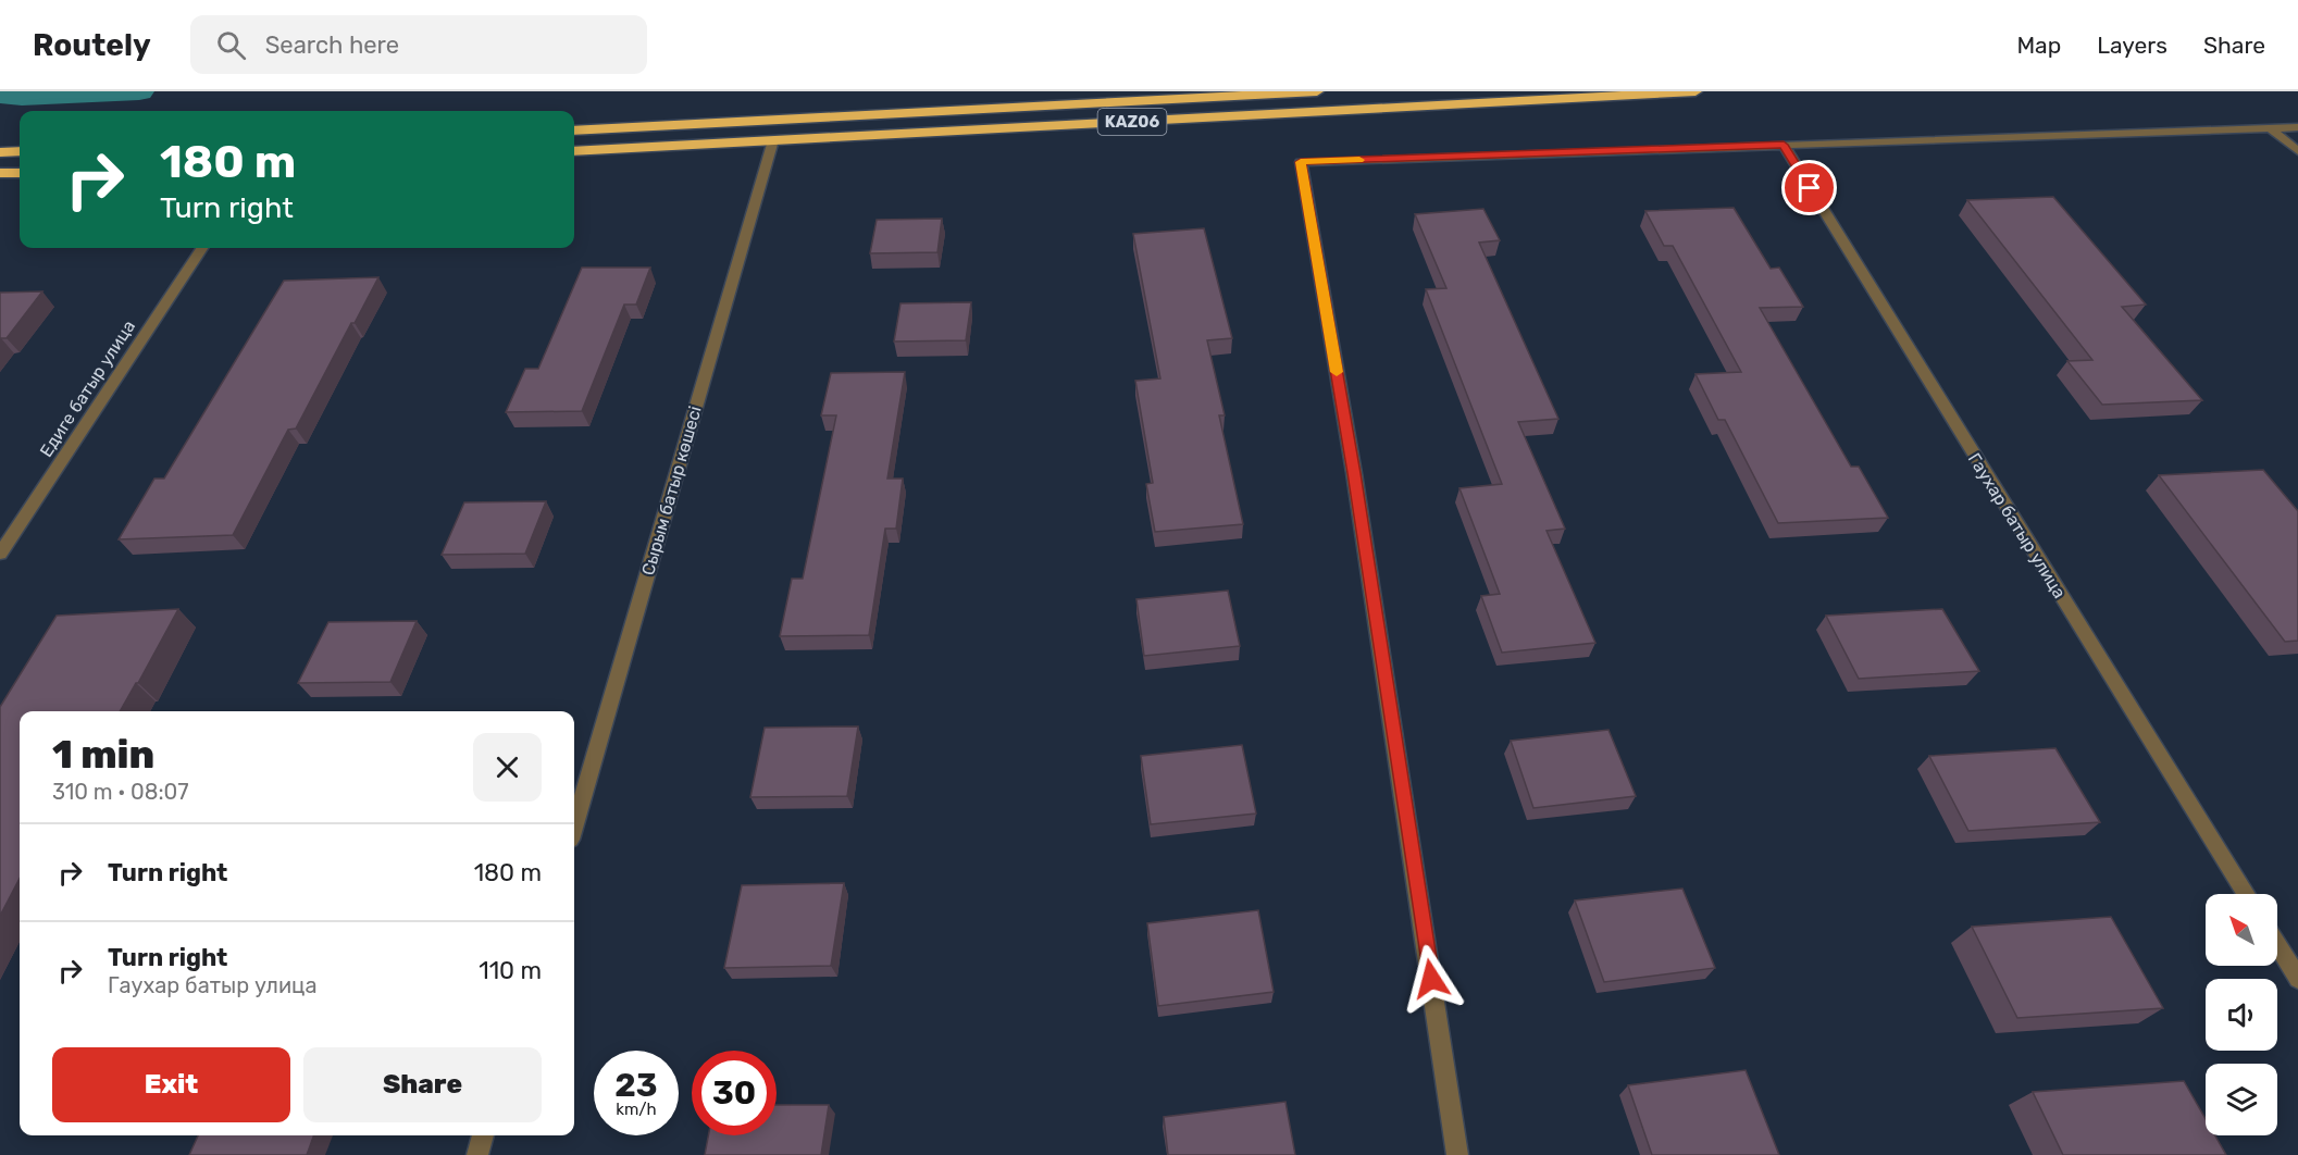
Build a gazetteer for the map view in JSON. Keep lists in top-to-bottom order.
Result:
{
  "streets": {
    "highway": ["KАZ06"],
    "street": ["Едиге батыр улица", "Сырым батыр көшесі", "Гаухар батыр улица"]
  },
  "crossings": [
    ["KАZ06", "Сырым батыр көшесі"]
  ],
  "north": "top left",
  "page": {
    "header": "Routely",
    "search": "Search here",
    "nav": ["Map", "Layers", "Share"],
    "turn": ["180 m", "Turn right"],
    "heading": ["1 min", "310 m · 08:07"],
    "list": [
      {
        "name": "Turn right",
        "value": "180 m"
      },
      {
        "name": "Turn right",
        "note": "Гаухар батыр улица",
        "value": "110 m"
      }
    ],
    "buttons": ["Exit", "Share"],
    "speed": "23 km/h",
    "limit": "30"
  }
}
